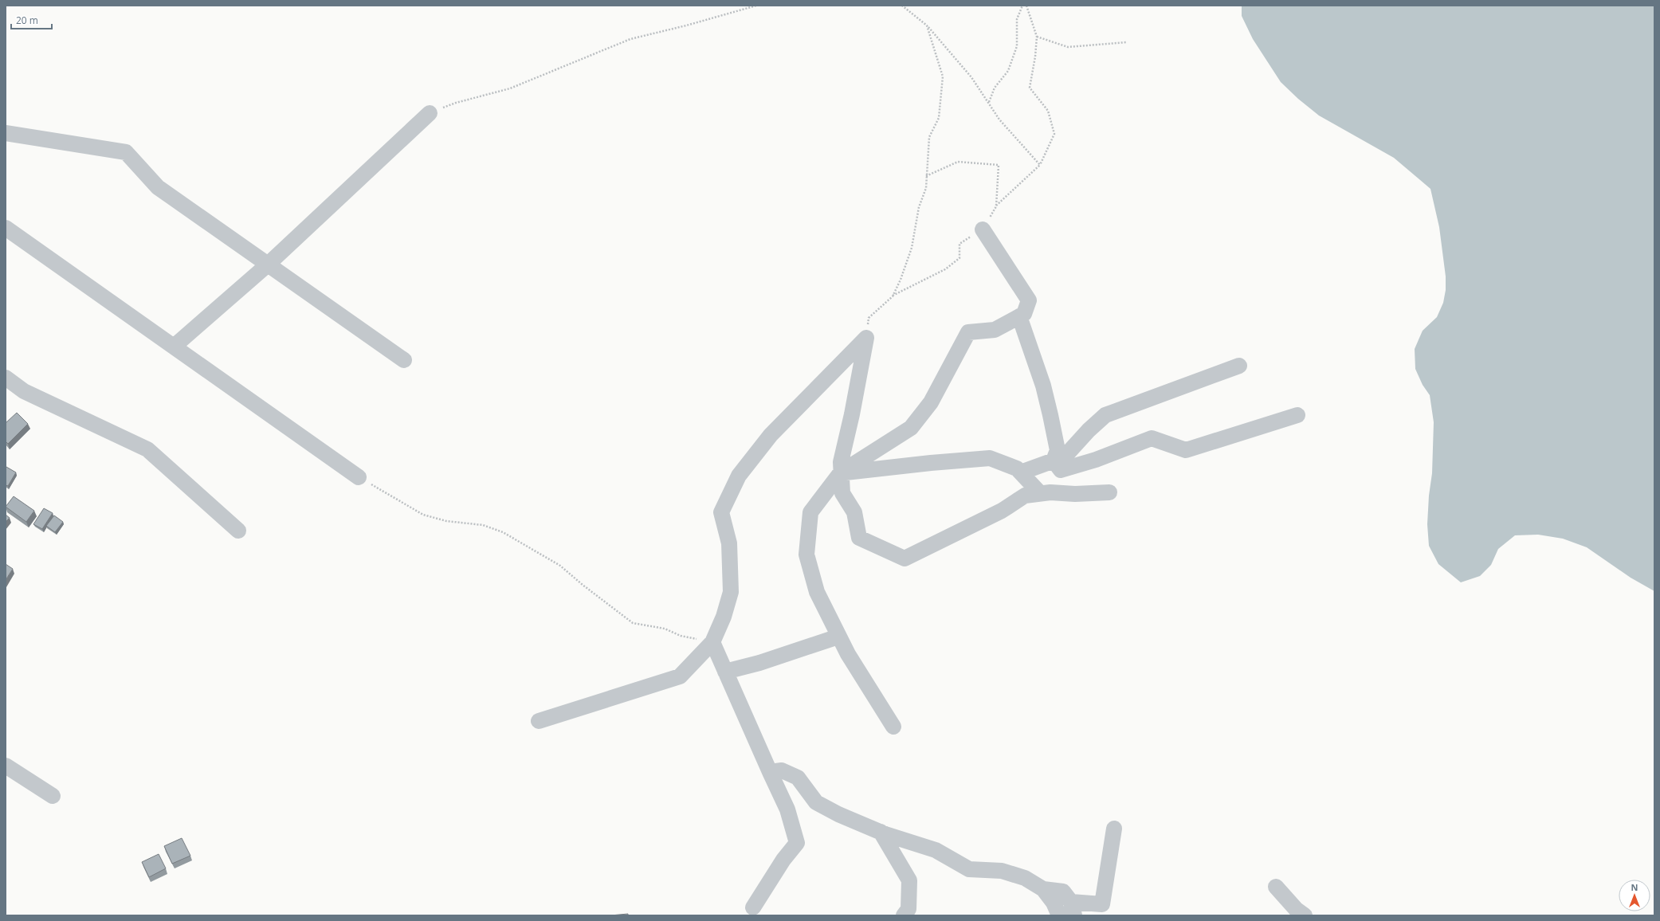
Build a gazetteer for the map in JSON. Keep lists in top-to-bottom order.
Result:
{
  "scale_bar": "20 m",
  "north": "top"
}
